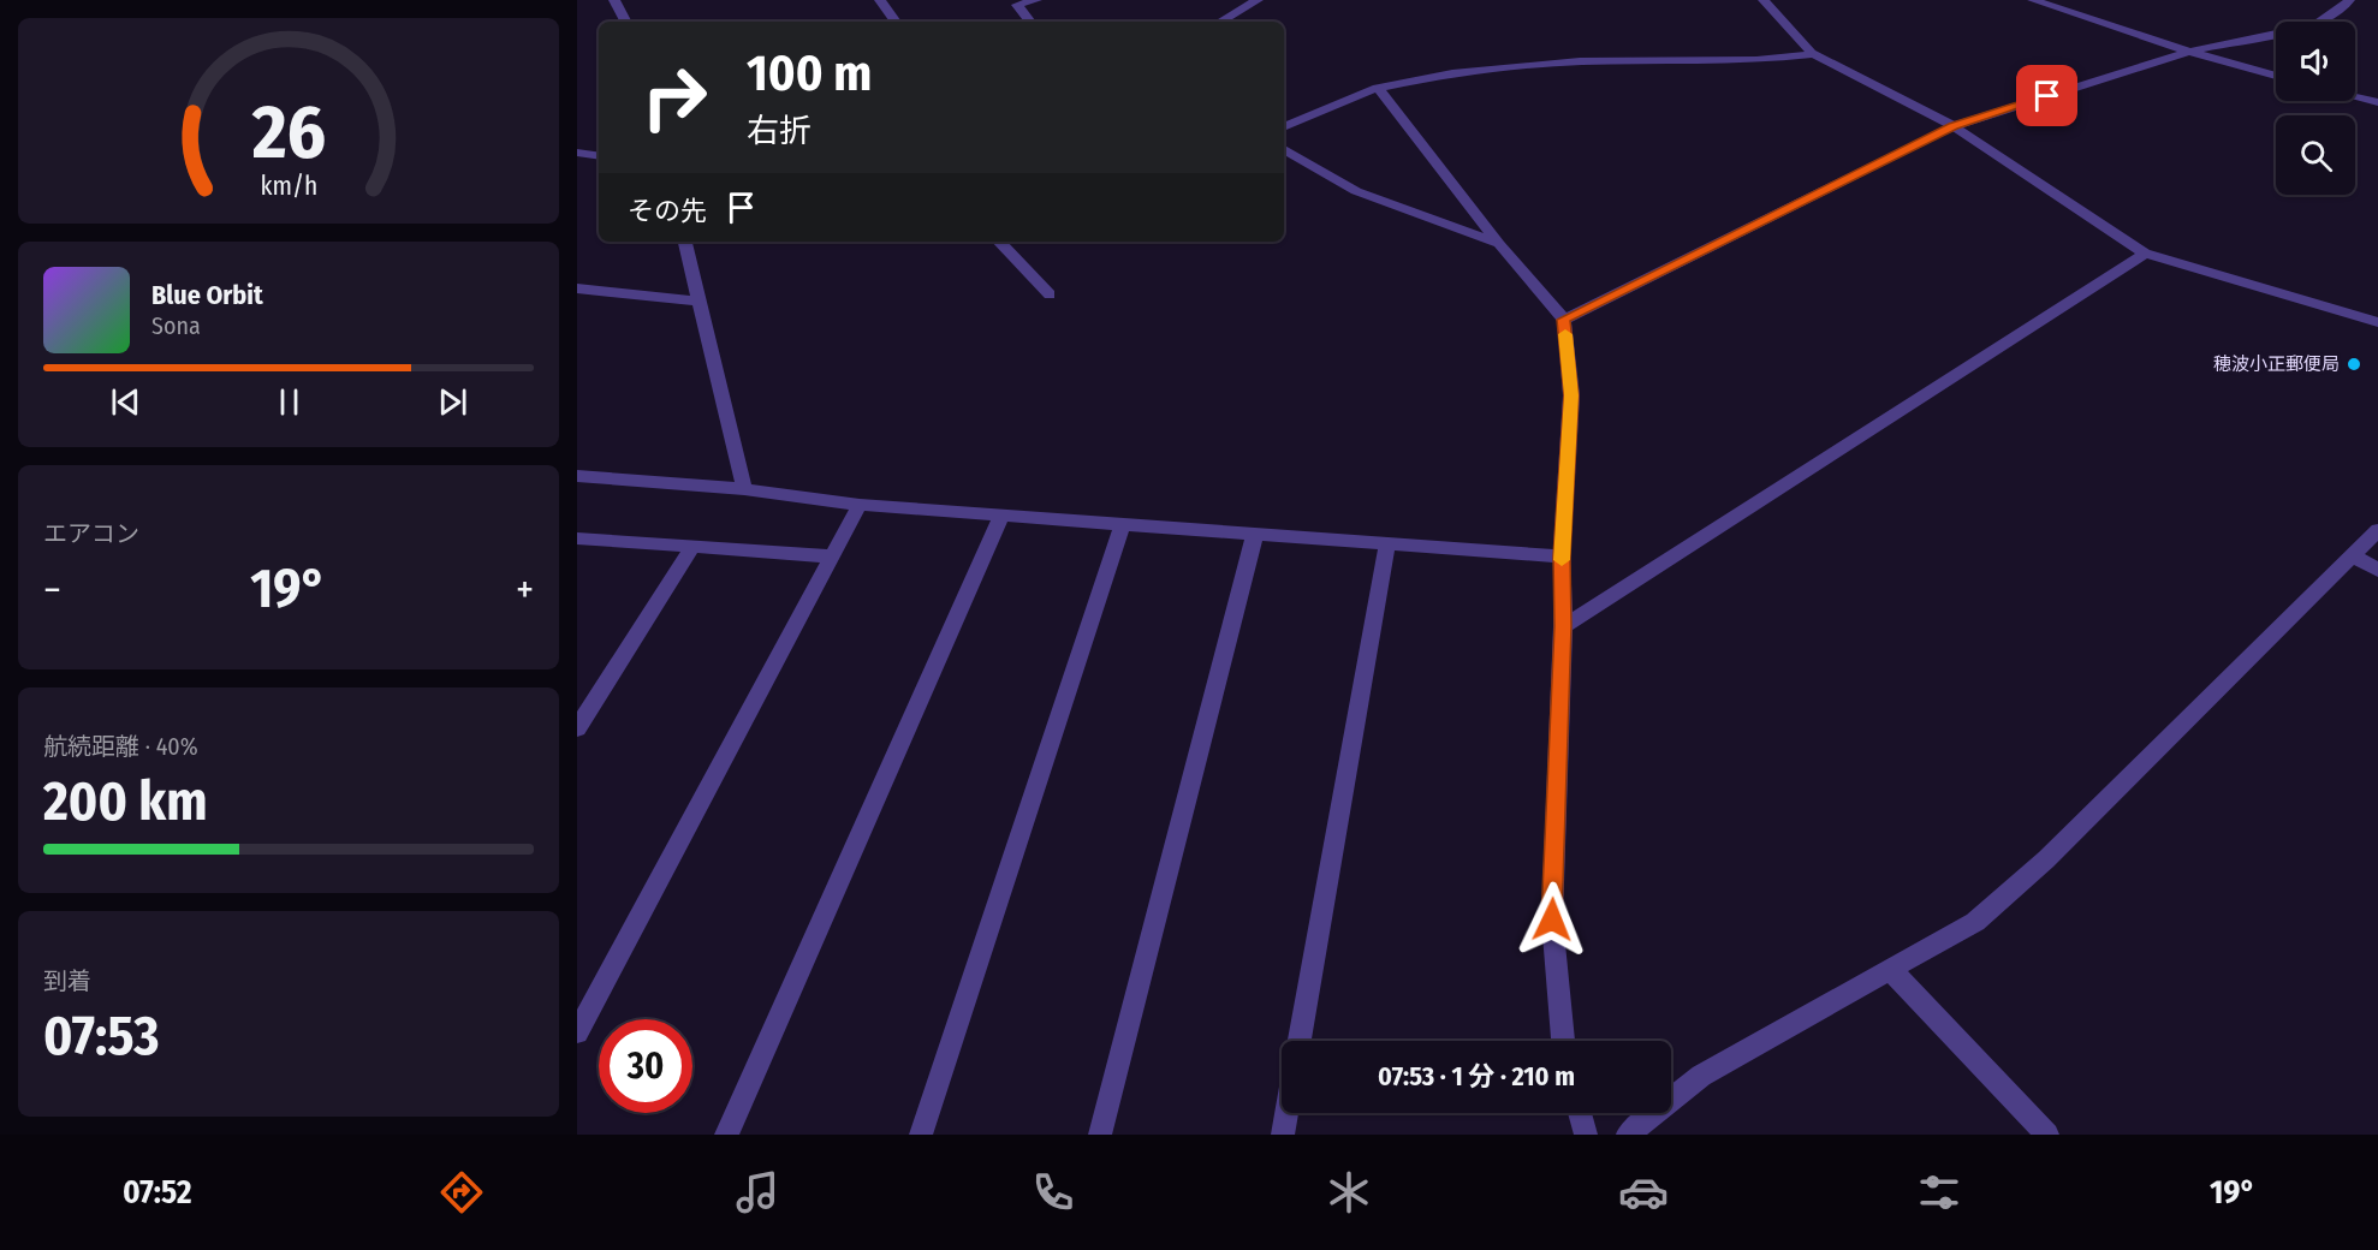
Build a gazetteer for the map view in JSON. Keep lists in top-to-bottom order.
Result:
{
  "places": ["穂波小正郵便局"],
  "page": {
    "turn": ["100 m", "右折"],
    "then": "その先",
    "song": ["Blue Orbit", "Sona"],
    "tile": [
      "エアコン",
      ["航続距離 · 40%", "200 km"],
      ["到着", "07:53"]
    ],
    "heat": ["−", "19°", "+"],
    "limit": "30",
    "trip": "07:53 · 1 分 · 210 m",
    "tabs": ["07:52", "19°"],
    "gauge": ["26", "km/h"]
  }
}
